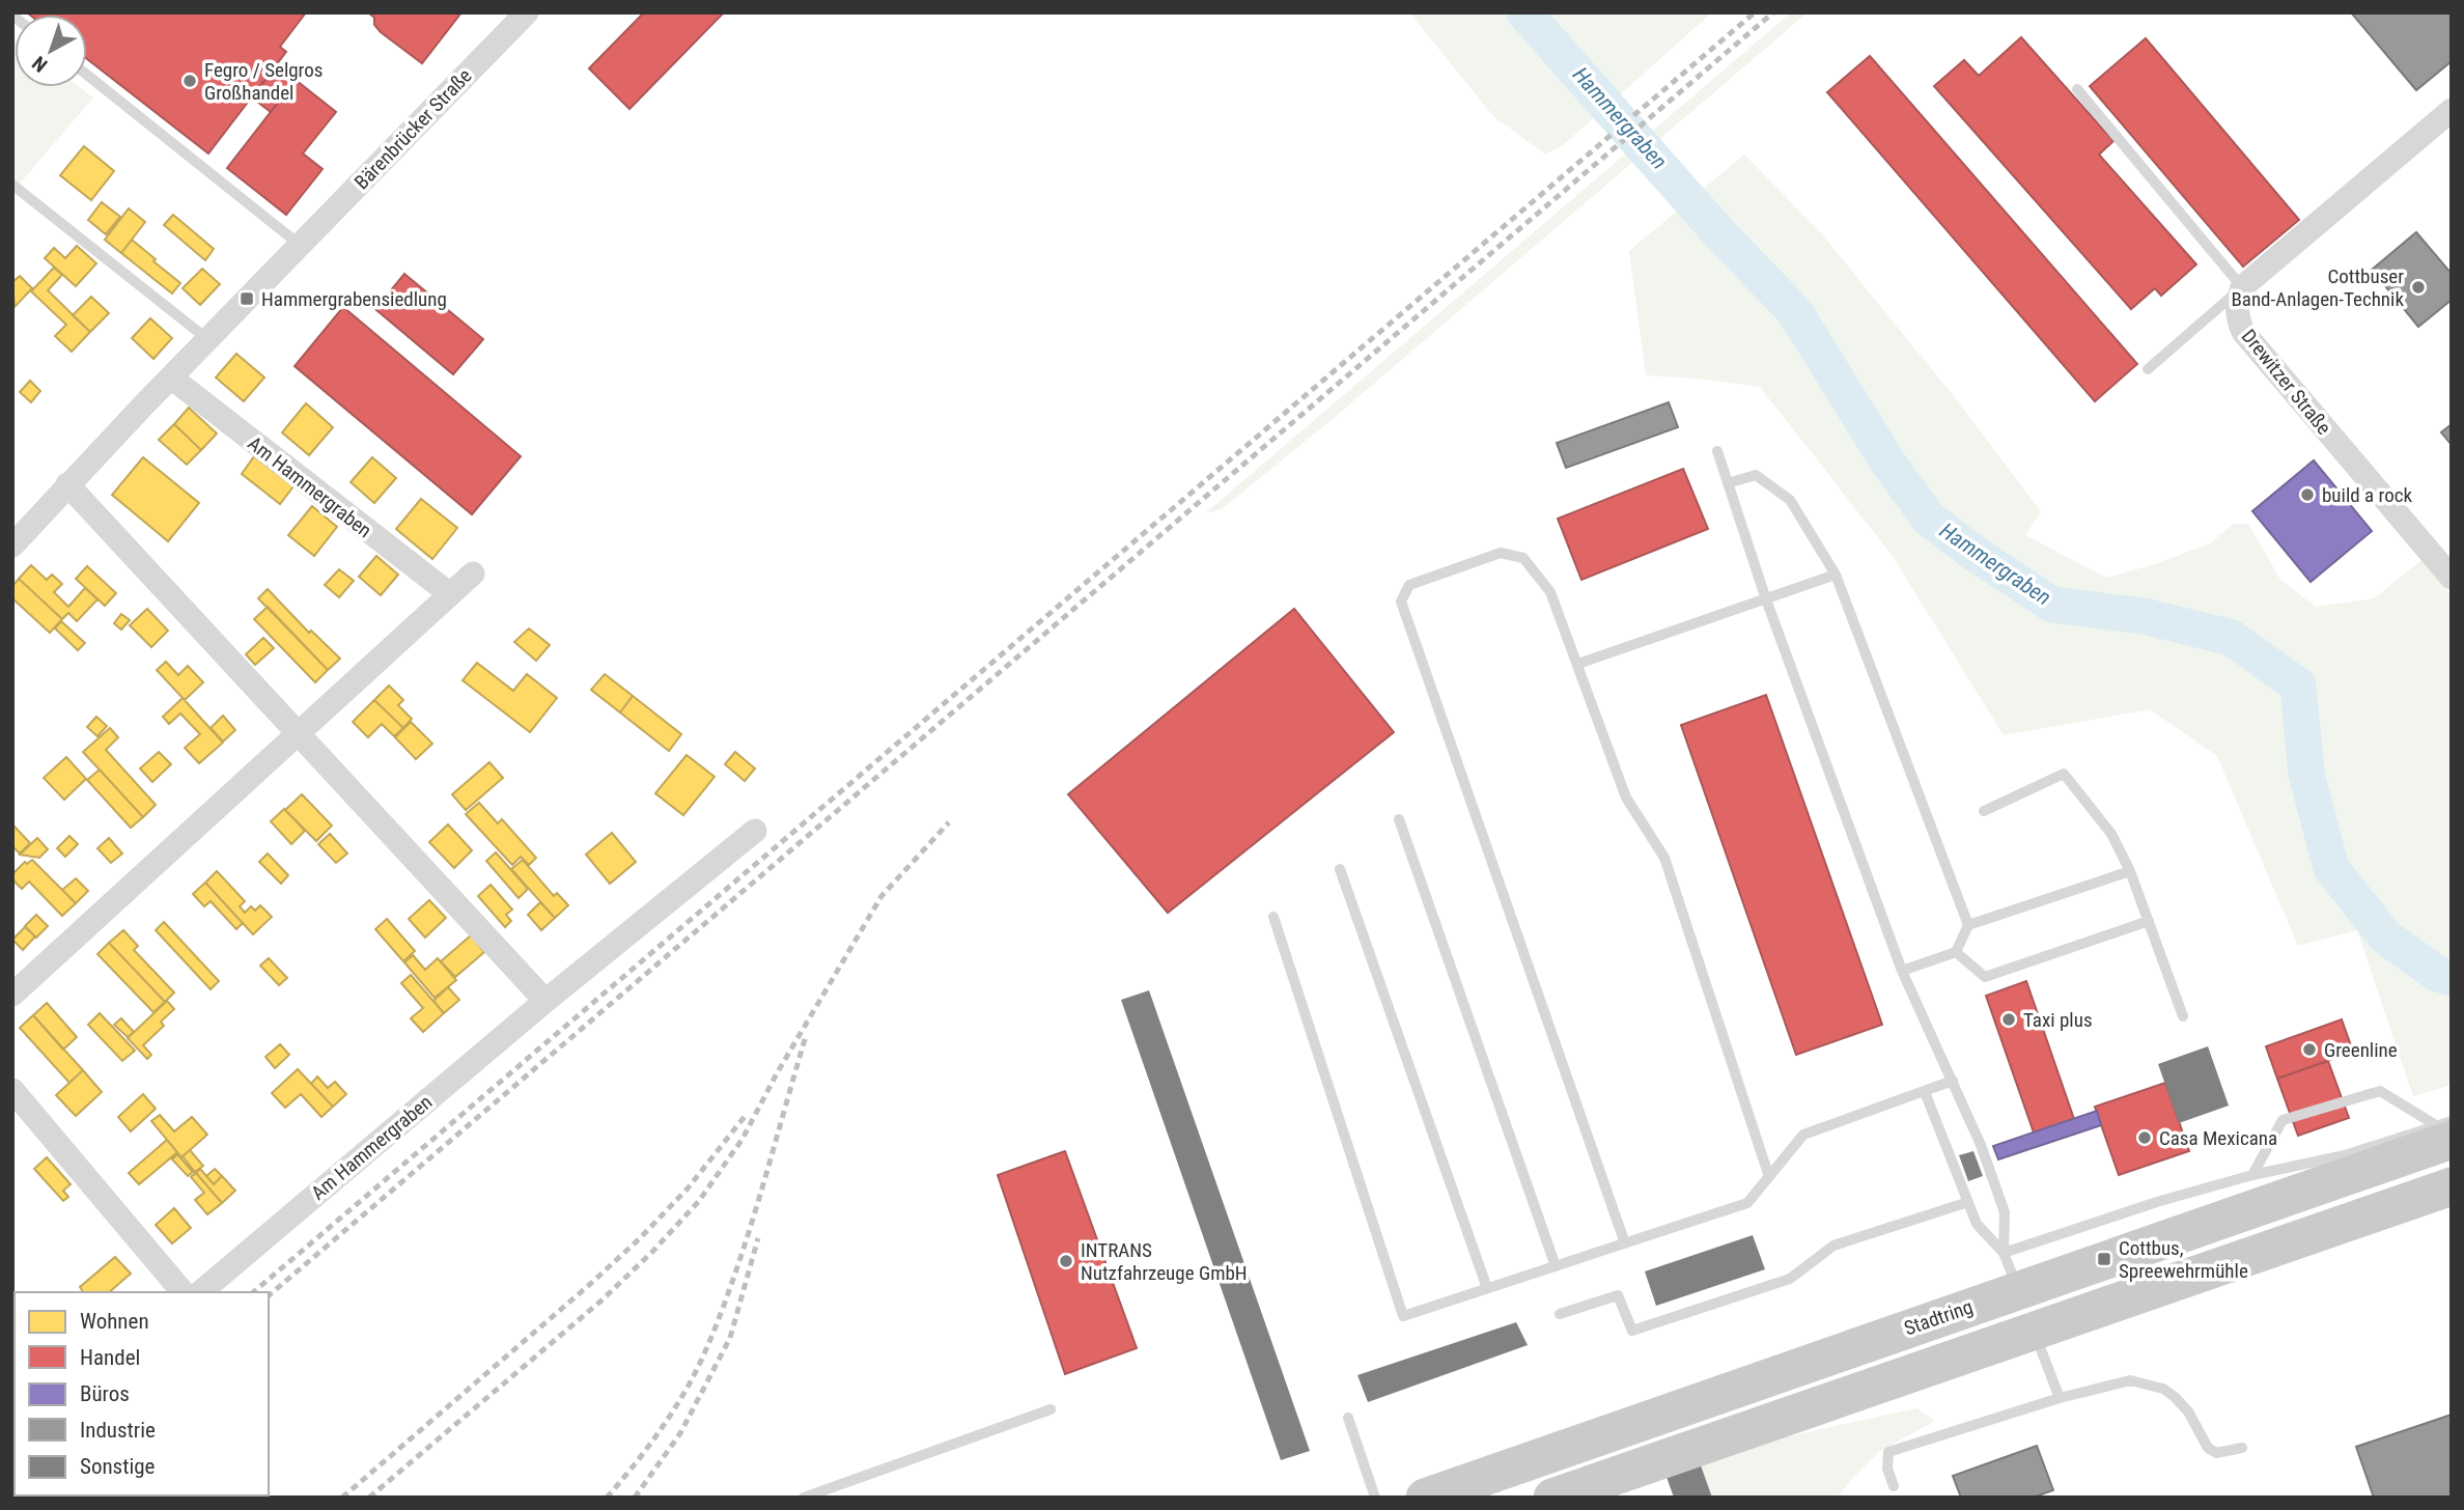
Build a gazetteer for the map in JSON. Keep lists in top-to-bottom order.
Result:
{
  "streets": {
    "main road": ["Stadtring"],
    "street": ["Bärenbrücker Straße", "Drewitzer Straße", "Am Hammergraben"]
  },
  "water": ["Hammergraben"],
  "places": {
    "other": [
      "Fegro / Selgros Großhandel",
      "Cottbuser Band-Anlagen-Technik",
      "build a rock",
      "Taxi plus",
      "Greenline",
      "Casa Mexicana",
      "INTRANS Nutzfahrzeuge GmbH"
    ],
    "transit": ["Hammergrabensiedlung", "Cottbus, Spreewehrmühle"]
  },
  "legend": [
    "Wohnen",
    "Handel",
    "Büros",
    "Industrie",
    "Sonstige"
  ],
  "north": "bottom left"
}
